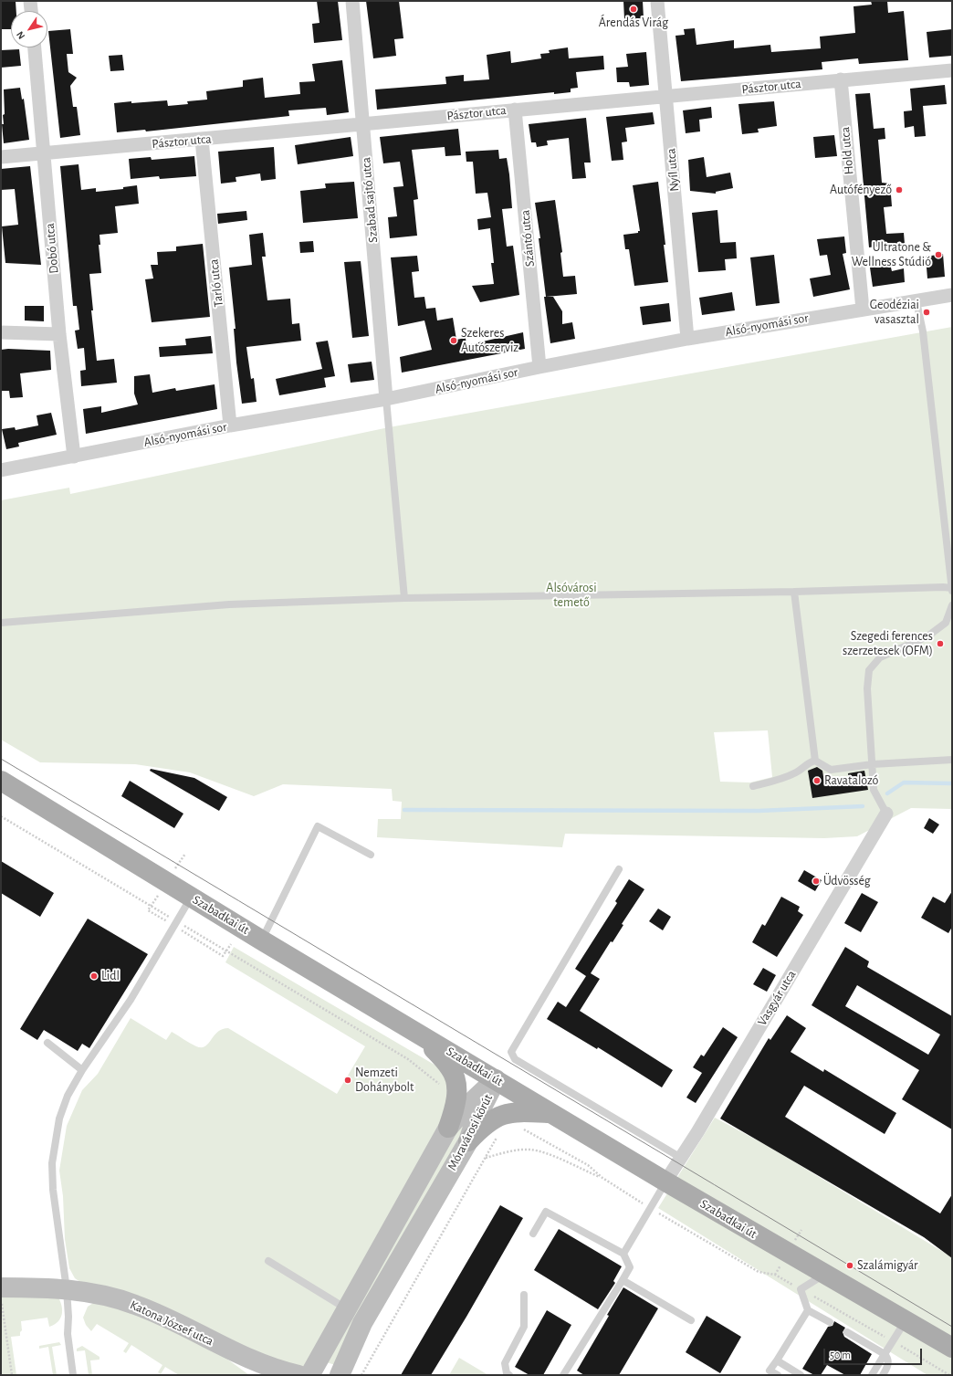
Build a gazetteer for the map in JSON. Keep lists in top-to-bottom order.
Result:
{
  "streets": {
    "main road": ["Szabadkai út", "Móravárosi körút", "Katona József utca"],
    "street": [
      "Pásztor utca",
      "Hold utca",
      "Nyíl utca",
      "Szabad sajtó utca",
      "Szántó utca",
      "Dobó utca",
      "Tarló utca",
      "Alsó-nyomási sor",
      "Vasgyár utca"
    ]
  },
  "crossings": [
    ["Pásztor utca", "Hold utca"],
    ["Pásztor utca", "Nyíl utca"],
    ["Pásztor utca", "Szabad sajtó utca"],
    ["Pásztor utca", "Szántó utca"],
    ["Pásztor utca", "Dobó utca"],
    ["Pásztor utca", "Tarló utca"],
    ["Hold utca", "Alsó-nyomási sor"],
    ["Nyíl utca", "Alsó-nyomási sor"],
    ["Szabad sajtó utca", "Alsó-nyomási sor"],
    ["Szántó utca", "Alsó-nyomási sor"],
    ["Dobó utca", "Alsó-nyomási sor"],
    ["Tarló utca", "Alsó-nyomási sor"],
    ["Szabadkai út", "Vasgyár utca"],
    ["Szabadkai út", "Móravárosi körút"],
    ["Móravárosi körút", "Katona József utca"]
  ],
  "parks": ["Alsóvárosi temető"],
  "places": [
    "Árendás Virág",
    "Autófényező",
    "Ultratone & Wellness Stúdió",
    "Geodéziai vasasztal",
    "Szekeres Autószerviz",
    "Szegedi ferences szerzetesek (OFM)",
    "Ravatalozó",
    "Üdvösség",
    "Lidl",
    "Nemzeti Dohánybolt",
    "Szalámigyár"
  ],
  "scale_bar": "50 m",
  "north": "bottom left"
}
